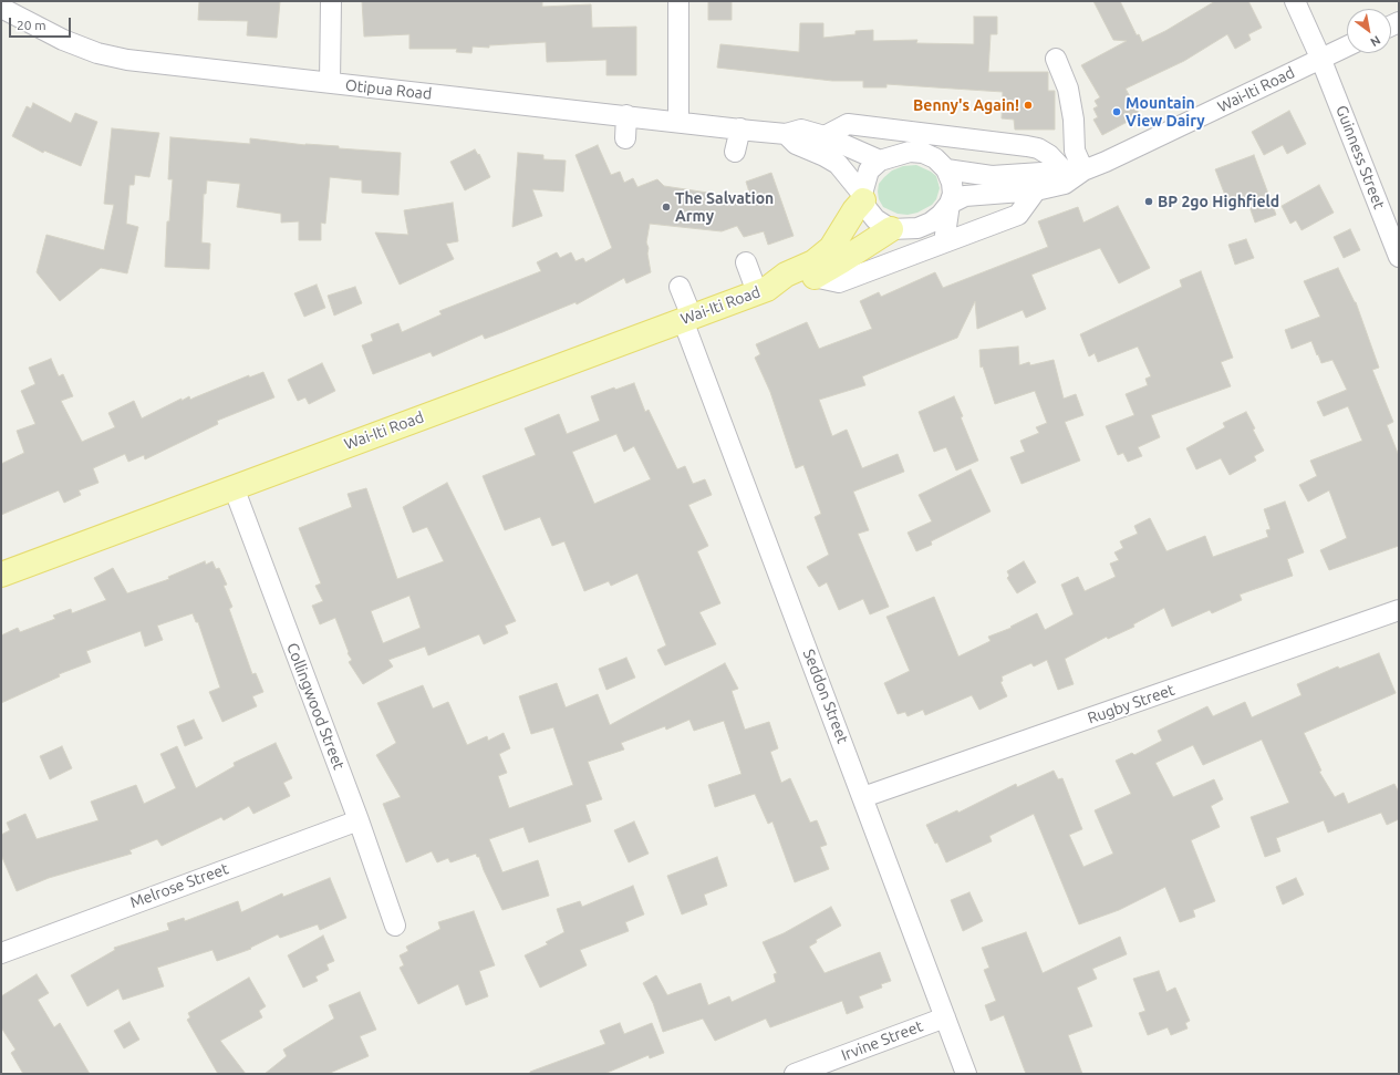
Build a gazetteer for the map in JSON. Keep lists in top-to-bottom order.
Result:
{
  "streets": {
    "main road": ["Wai-Iti Road"],
    "street": [
      "Otipua Road",
      "Guinness Street",
      "Seddon Street",
      "Rugby Street",
      "Collingwood Street",
      "Melrose Street",
      "Irvine Street"
    ]
  },
  "crossings": [
    ["Otipua Road", "Wai-Iti Road"],
    ["Wai-Iti Road", "Guinness Street"],
    ["Wai-Iti Road", "Seddon Street"],
    ["Wai-Iti Road", "Collingwood Street"],
    ["Seddon Street", "Rugby Street"],
    ["Seddon Street", "Irvine Street"],
    ["Collingwood Street", "Melrose Street"]
  ],
  "places": [
    "Benny's Again!",
    "Mountain View Dairy",
    "BP 2go Highfield",
    "The Salvation Army"
  ],
  "scale_bar": "20 m",
  "north": "bottom right"
}
